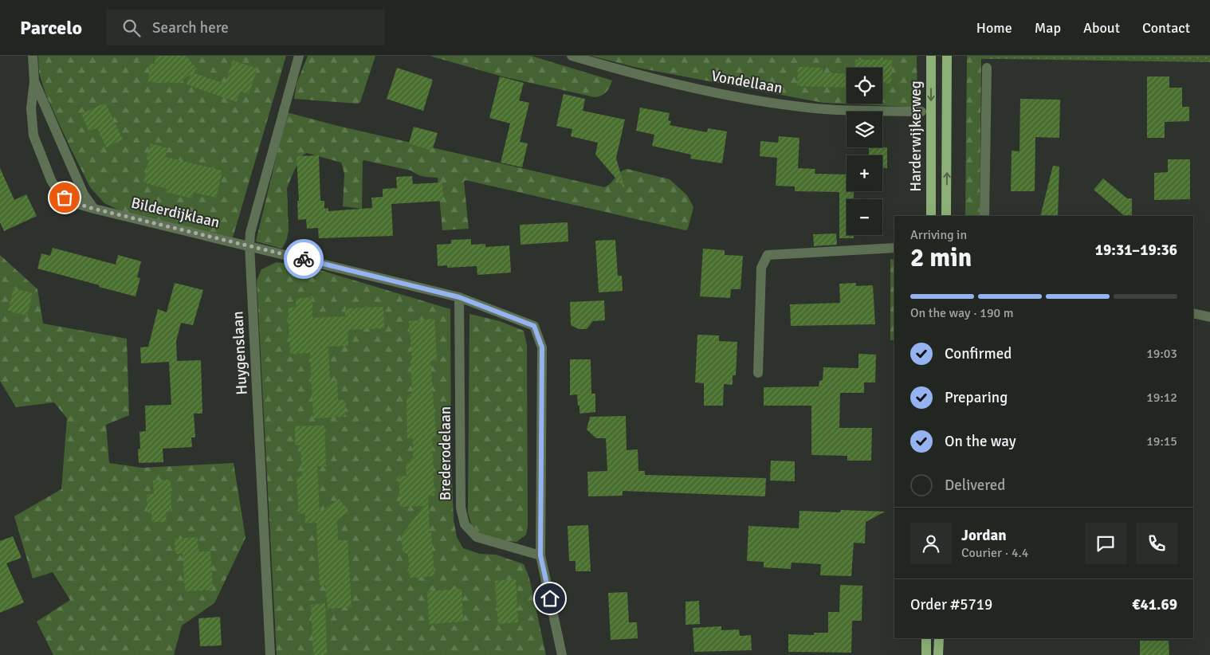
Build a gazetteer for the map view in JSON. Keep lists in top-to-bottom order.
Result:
{
  "streets": {
    "main road": ["Harderwijkerweg"],
    "street": [
      "Vondellaan",
      "Bilderdijklaan",
      "Huygenslaan",
      "Brederodelaan"
    ]
  },
  "crossings": [
    ["Bilderdijklaan", "Huygenslaan"]
  ],
  "page": {
    "header": "Parcelo",
    "search": "Search here",
    "nav": [
      "Home",
      "Map",
      "About",
      "Contact"
    ],
    "map_buttons": ["+", "−"],
    "heading": ["2 min", "Arriving in", "19:31–19:36"],
    "panel": [
      "Jordan",
      "Courier · 4.4",
      "Order #5719",
      "€41.69"
    ],
    "bar": "On the way · 190 m",
    "list": [
      ["Confirmed", "19:03"],
      ["Preparing", "19:12"],
      ["On the way", "19:15"],
      "Delivered"
    ]
  }
}
